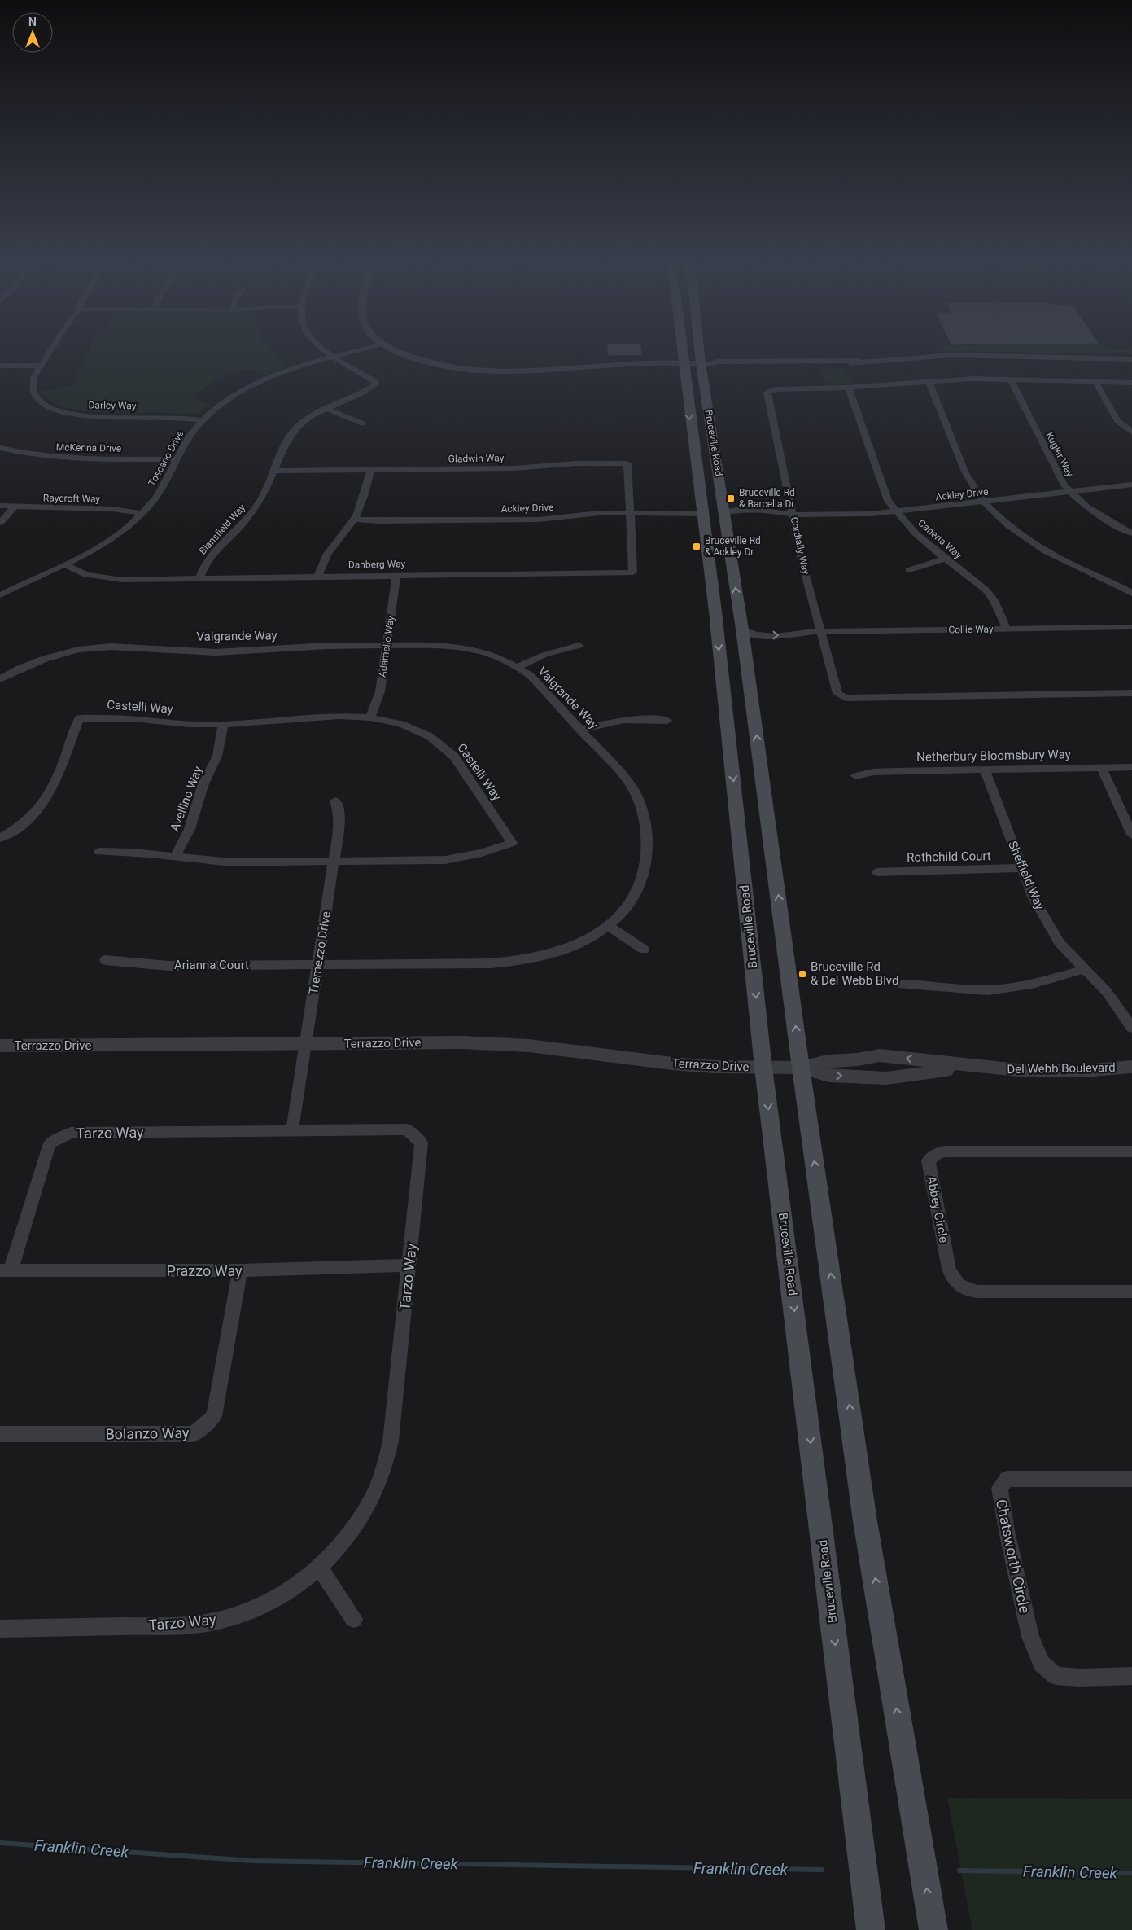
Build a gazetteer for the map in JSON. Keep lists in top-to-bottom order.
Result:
{
  "streets": {
    "main road": ["Bruceville Road"],
    "street": [
      "Darley Way",
      "McKenna Drive",
      "Kugler Way",
      "Toscano Drive",
      "Gladwin Way",
      "Ackley Drive",
      "Raycroft Way",
      "Blansfield Way",
      "Caneria Way",
      "Cordially Way",
      "Danberg Way",
      "Collie Way",
      "Valgrande Way",
      "Adamello Way",
      "Castelli Way",
      "Netherbury Bloomsbury Way",
      "Avellino Way",
      "Rothchild Court",
      "Sheffield Way",
      "Tremezzo Drive",
      "Arianna Court",
      "Terrazzo Drive",
      "Del Webb Boulevard",
      "Tarzo Way",
      "Abbey Circle",
      "Prazzo Way",
      "Bolanzo Way",
      "Chatsworth Circle"
    ]
  },
  "crossings": [
    ["Darley Way", "Toscano Drive"],
    ["Bruceville Road", "Ackley Drive"],
    ["Bruceville Road", "Collie Way"],
    ["Bruceville Road", "Terrazzo Drive"],
    ["Bruceville Road", "Del Webb Boulevard"],
    ["McKenna Drive", "Toscano Drive"],
    ["Kugler Way", "Ackley Drive"],
    ["Kugler Way", "Cordially Way"],
    ["Toscano Drive", "Raycroft Way"],
    ["Toscano Drive", "Blansfield Way"],
    ["Toscano Drive", "Danberg Way"],
    ["Gladwin Way", "Ackley Drive"],
    ["Gladwin Way", "Blansfield Way"],
    ["Gladwin Way", "Danberg Way"],
    ["Ackley Drive", "Caneria Way"],
    ["Ackley Drive", "Cordially Way"],
    ["Ackley Drive", "Danberg Way"],
    ["Blansfield Way", "Danberg Way"],
    ["Caneria Way", "Cordially Way"],
    ["Caneria Way", "Collie Way"],
    ["Cordially Way", "Collie Way"],
    ["Danberg Way", "Adamello Way"],
    ["Valgrande Way", "Adamello Way"],
    ["Valgrande Way", "Tremezzo Drive"],
    ["Valgrande Way", "Arianna Court"],
    ["Adamello Way", "Castelli Way"],
    ["Castelli Way", "Avellino Way"],
    ["Castelli Way", "Tremezzo Drive"],
    ["Netherbury Bloomsbury Way", "Sheffield Way"],
    ["Rothchild Court", "Sheffield Way"],
    ["Tremezzo Drive", "Arianna Court"],
    ["Tremezzo Drive", "Terrazzo Drive"],
    ["Tremezzo Drive", "Tarzo Way"],
    ["Terrazzo Drive", "Del Webb Boulevard"],
    ["Tarzo Way", "Prazzo Way"],
    ["Prazzo Way", "Bolanzo Way"]
  ],
  "water": ["Franklin Creek"],
  "places": {
    "transit": ["Bruceville Rd & Barcella Dr", "Bruceville Rd & Ackley Dr", "Bruceville Rd & Del Webb Blvd"]
  },
  "north": "top"
}
